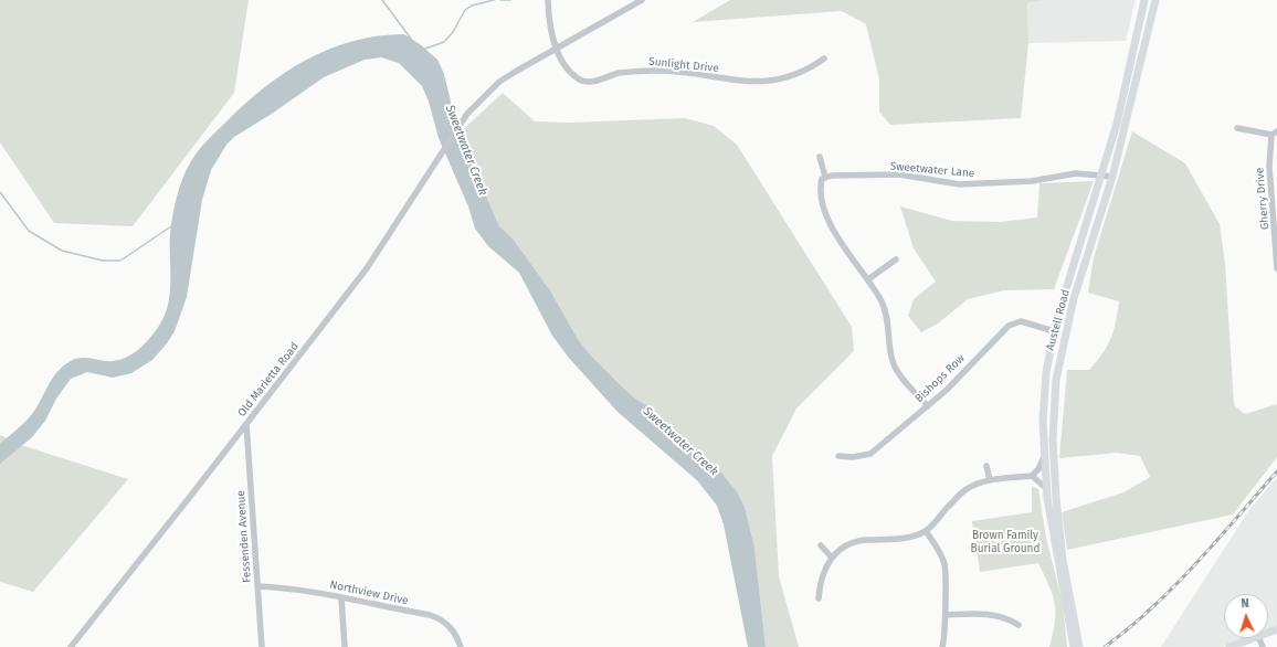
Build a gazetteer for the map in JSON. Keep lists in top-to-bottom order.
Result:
{
  "streets": {
    "main road": ["Austell Road"],
    "street": [
      "Sunlight Drive",
      "Sweetwater Lane",
      "Gherry Drive",
      "Bishops Row",
      "Old Marietta Road",
      "Fessenden Avenue",
      "Northview Drive"
    ]
  },
  "crossings": [
    ["Sunlight Drive", "Old Marietta Road"],
    ["Sweetwater Lane", "Austell Road"],
    ["Austell Road", "Bishops Row"],
    ["Old Marietta Road", "Fessenden Avenue"],
    ["Fessenden Avenue", "Northview Drive"]
  ],
  "water": ["Sweetwater Creek"],
  "parks": ["Brown Family Burial Ground"],
  "north": "top"
}
